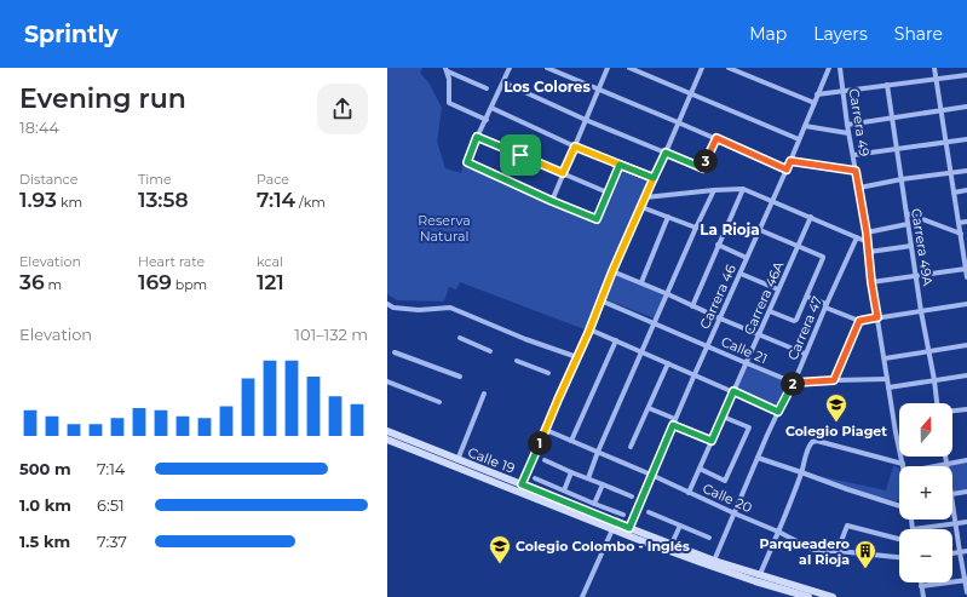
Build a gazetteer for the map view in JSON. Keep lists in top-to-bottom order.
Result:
{
  "streets": {
    "main road": ["Calle 19"],
    "street": [
      "Carrera 49",
      "Carrera 49A",
      "Carrera 46",
      "Carrera 46A",
      "Carrera 47",
      "Calle 21",
      "Calle 20"
    ]
  },
  "crossings": [
    ["Carrera 49", "Calle 21"],
    ["Carrera 46", "Calle 21"],
    ["Carrera 46", "Calle 19"],
    ["Carrera 46", "Calle 20"],
    ["Carrera 46A", "Calle 21"],
    ["Carrera 46A", "Calle 20"],
    ["Carrera 47", "Calle 21"],
    ["Carrera 47", "Calle 19"],
    ["Carrera 47", "Calle 20"]
  ],
  "districts": ["Los Colores", "La Rioja"],
  "parks": ["Reserva Natural"],
  "places": {
    "school or university": ["Colegio Piaget", "Colegio Colombo - Inglés"],
    "building": ["Parqueadero al Rioja"]
  },
  "north": "top",
  "page": {
    "header": "Sprintly",
    "nav": ["Map", "Layers", "Share"],
    "heading": ["Evening run", "18:44"],
    "pins": ["3", "2", "1"],
    "stats": [
      ["Distance", "1.93 km"],
      ["Time", "13:58"],
      ["Pace", "7:14 /km"],
      ["Elevation", "36 m"],
      ["Heart rate", "169 bpm"],
      ["kcal", "121"]
    ],
    "chart": ["Elevation", "101–132 m"],
    "map_buttons": ["+", "−"],
    "list": [
      {
        "name": "500 m",
        "note": "7:14"
      },
      {
        "name": "1.0 km",
        "note": "6:51"
      },
      {
        "name": "1.5 km",
        "note": "7:37"
      }
    ]
  }
}
